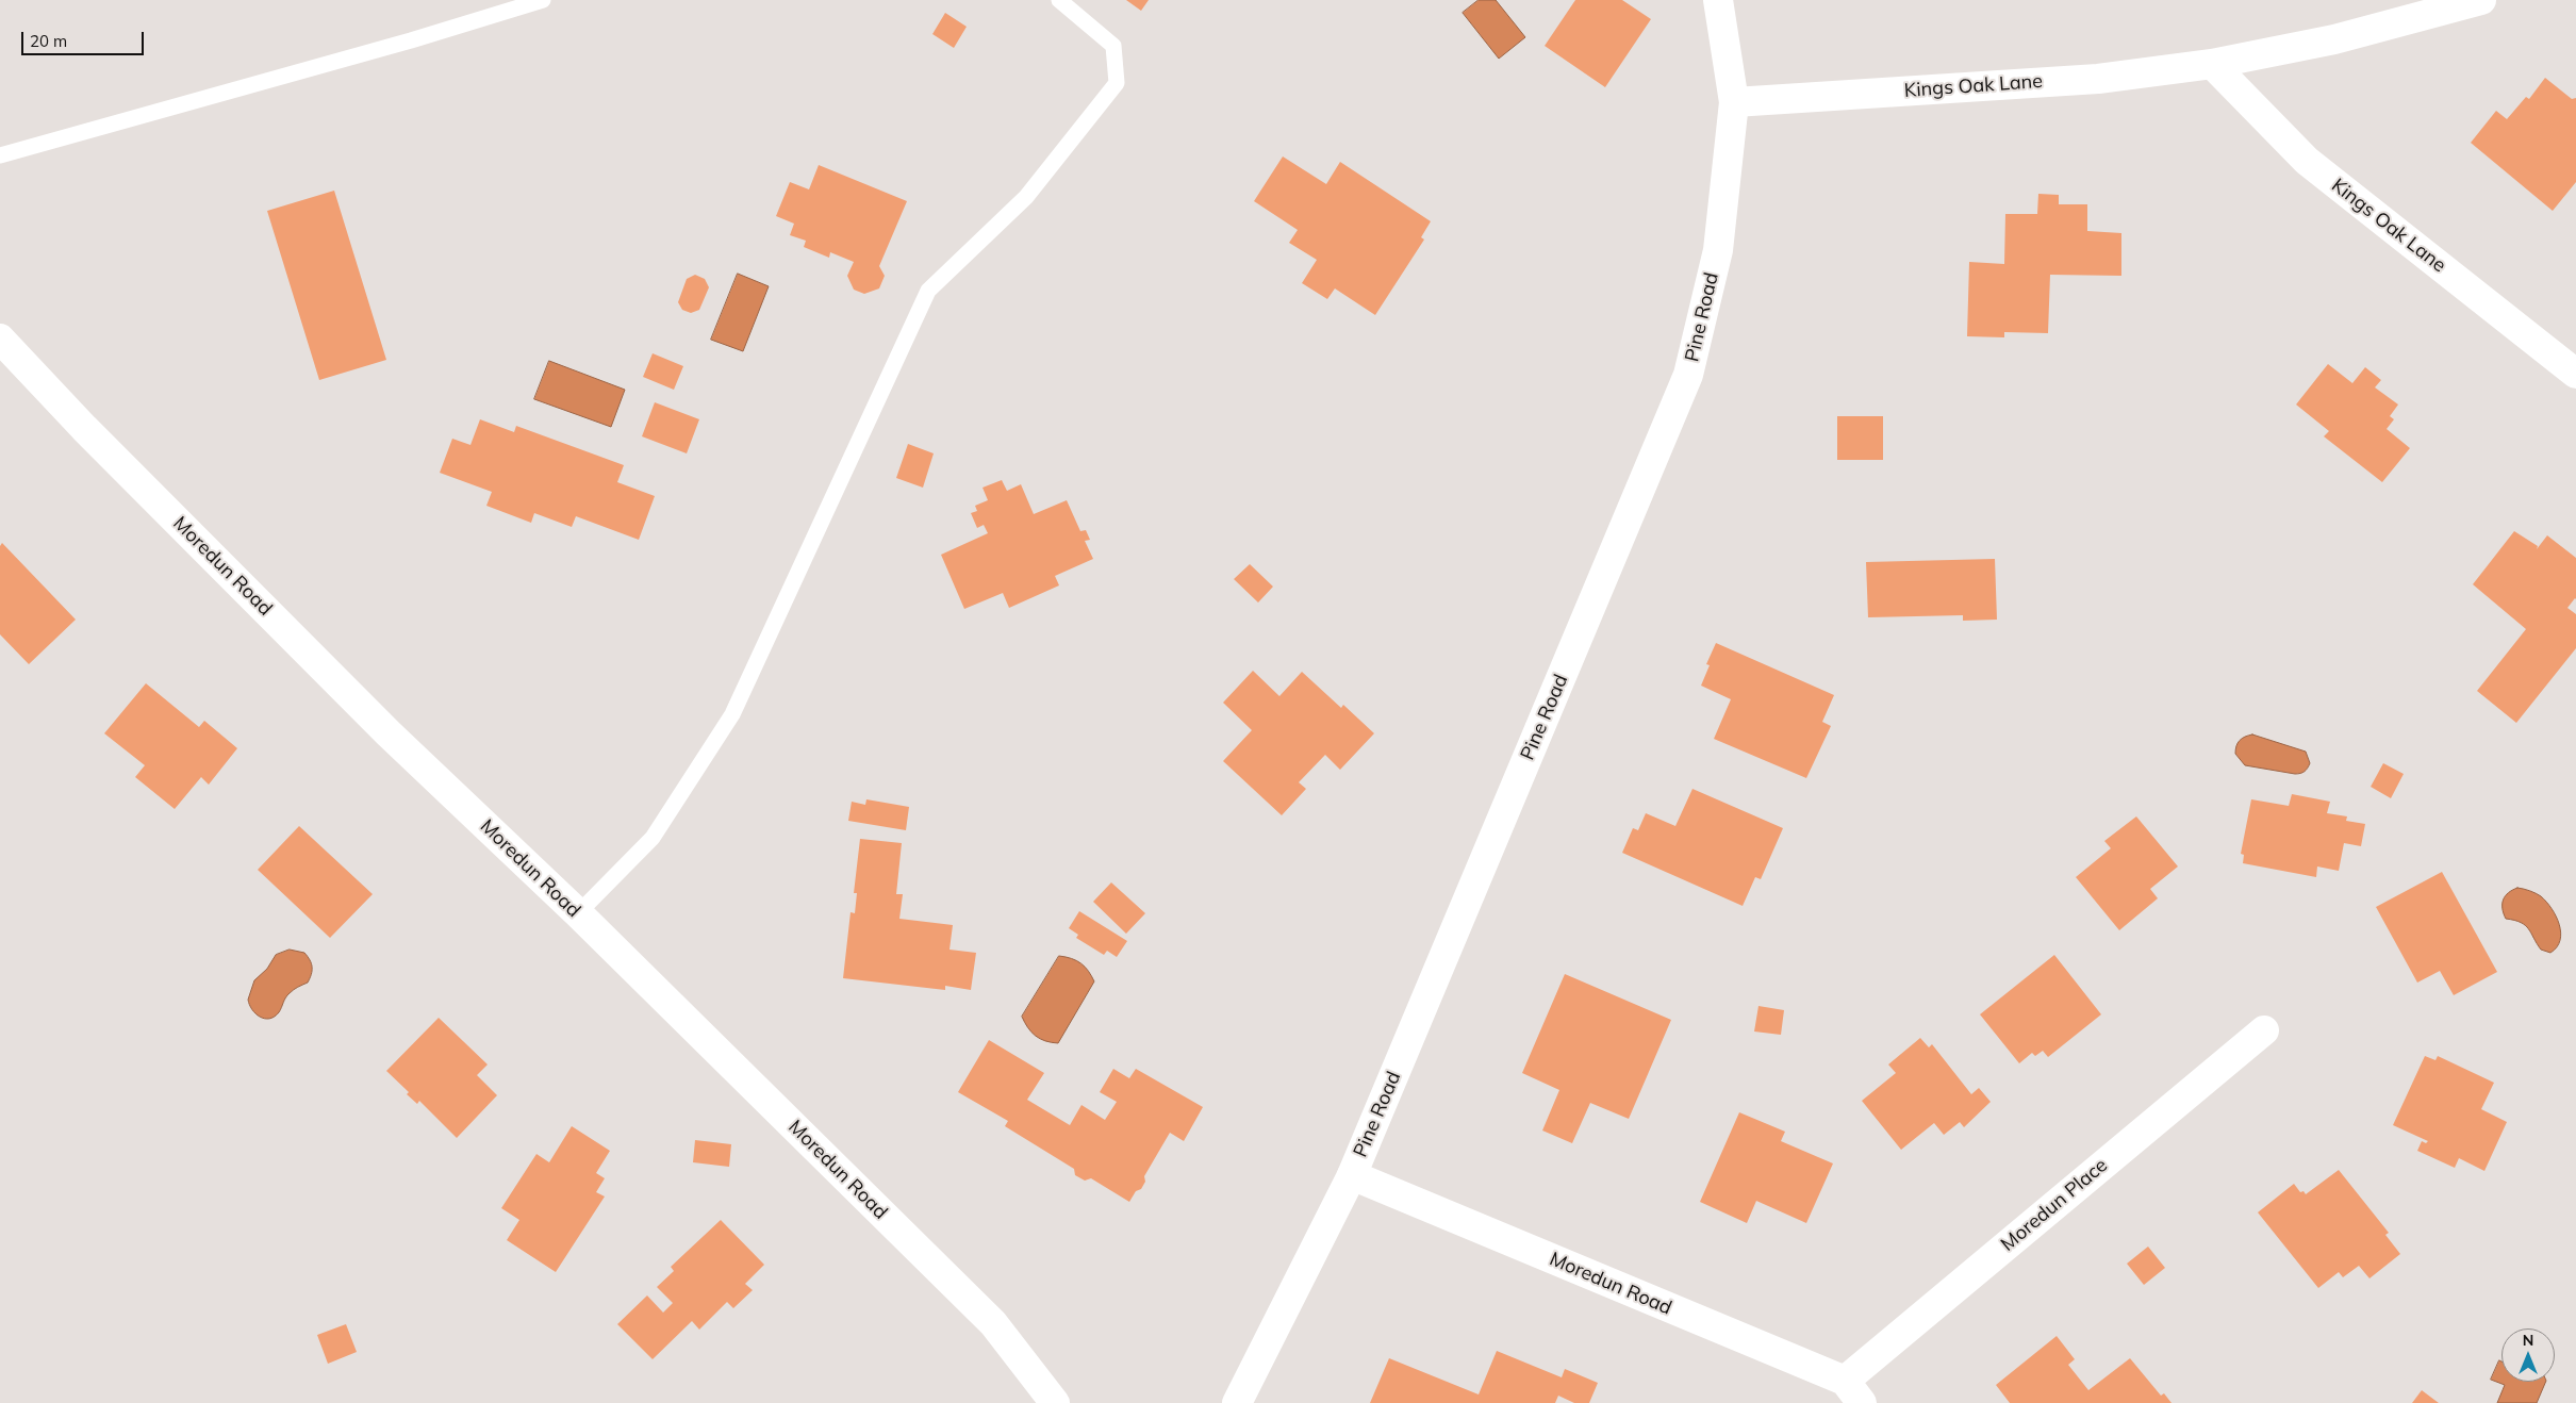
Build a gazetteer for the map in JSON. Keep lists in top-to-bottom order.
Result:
{
  "streets": {
    "street": [
      "Kings Oak Lane",
      "Pine Road",
      "Moredun Road",
      "Moredun Place"
    ]
  },
  "crossings": [
    ["Kings Oak Lane", "Pine Road"],
    ["Pine Road", "Moredun Road"],
    ["Moredun Road", "Moredun Place"]
  ],
  "scale_bar": "20 m",
  "north": "top"
}
